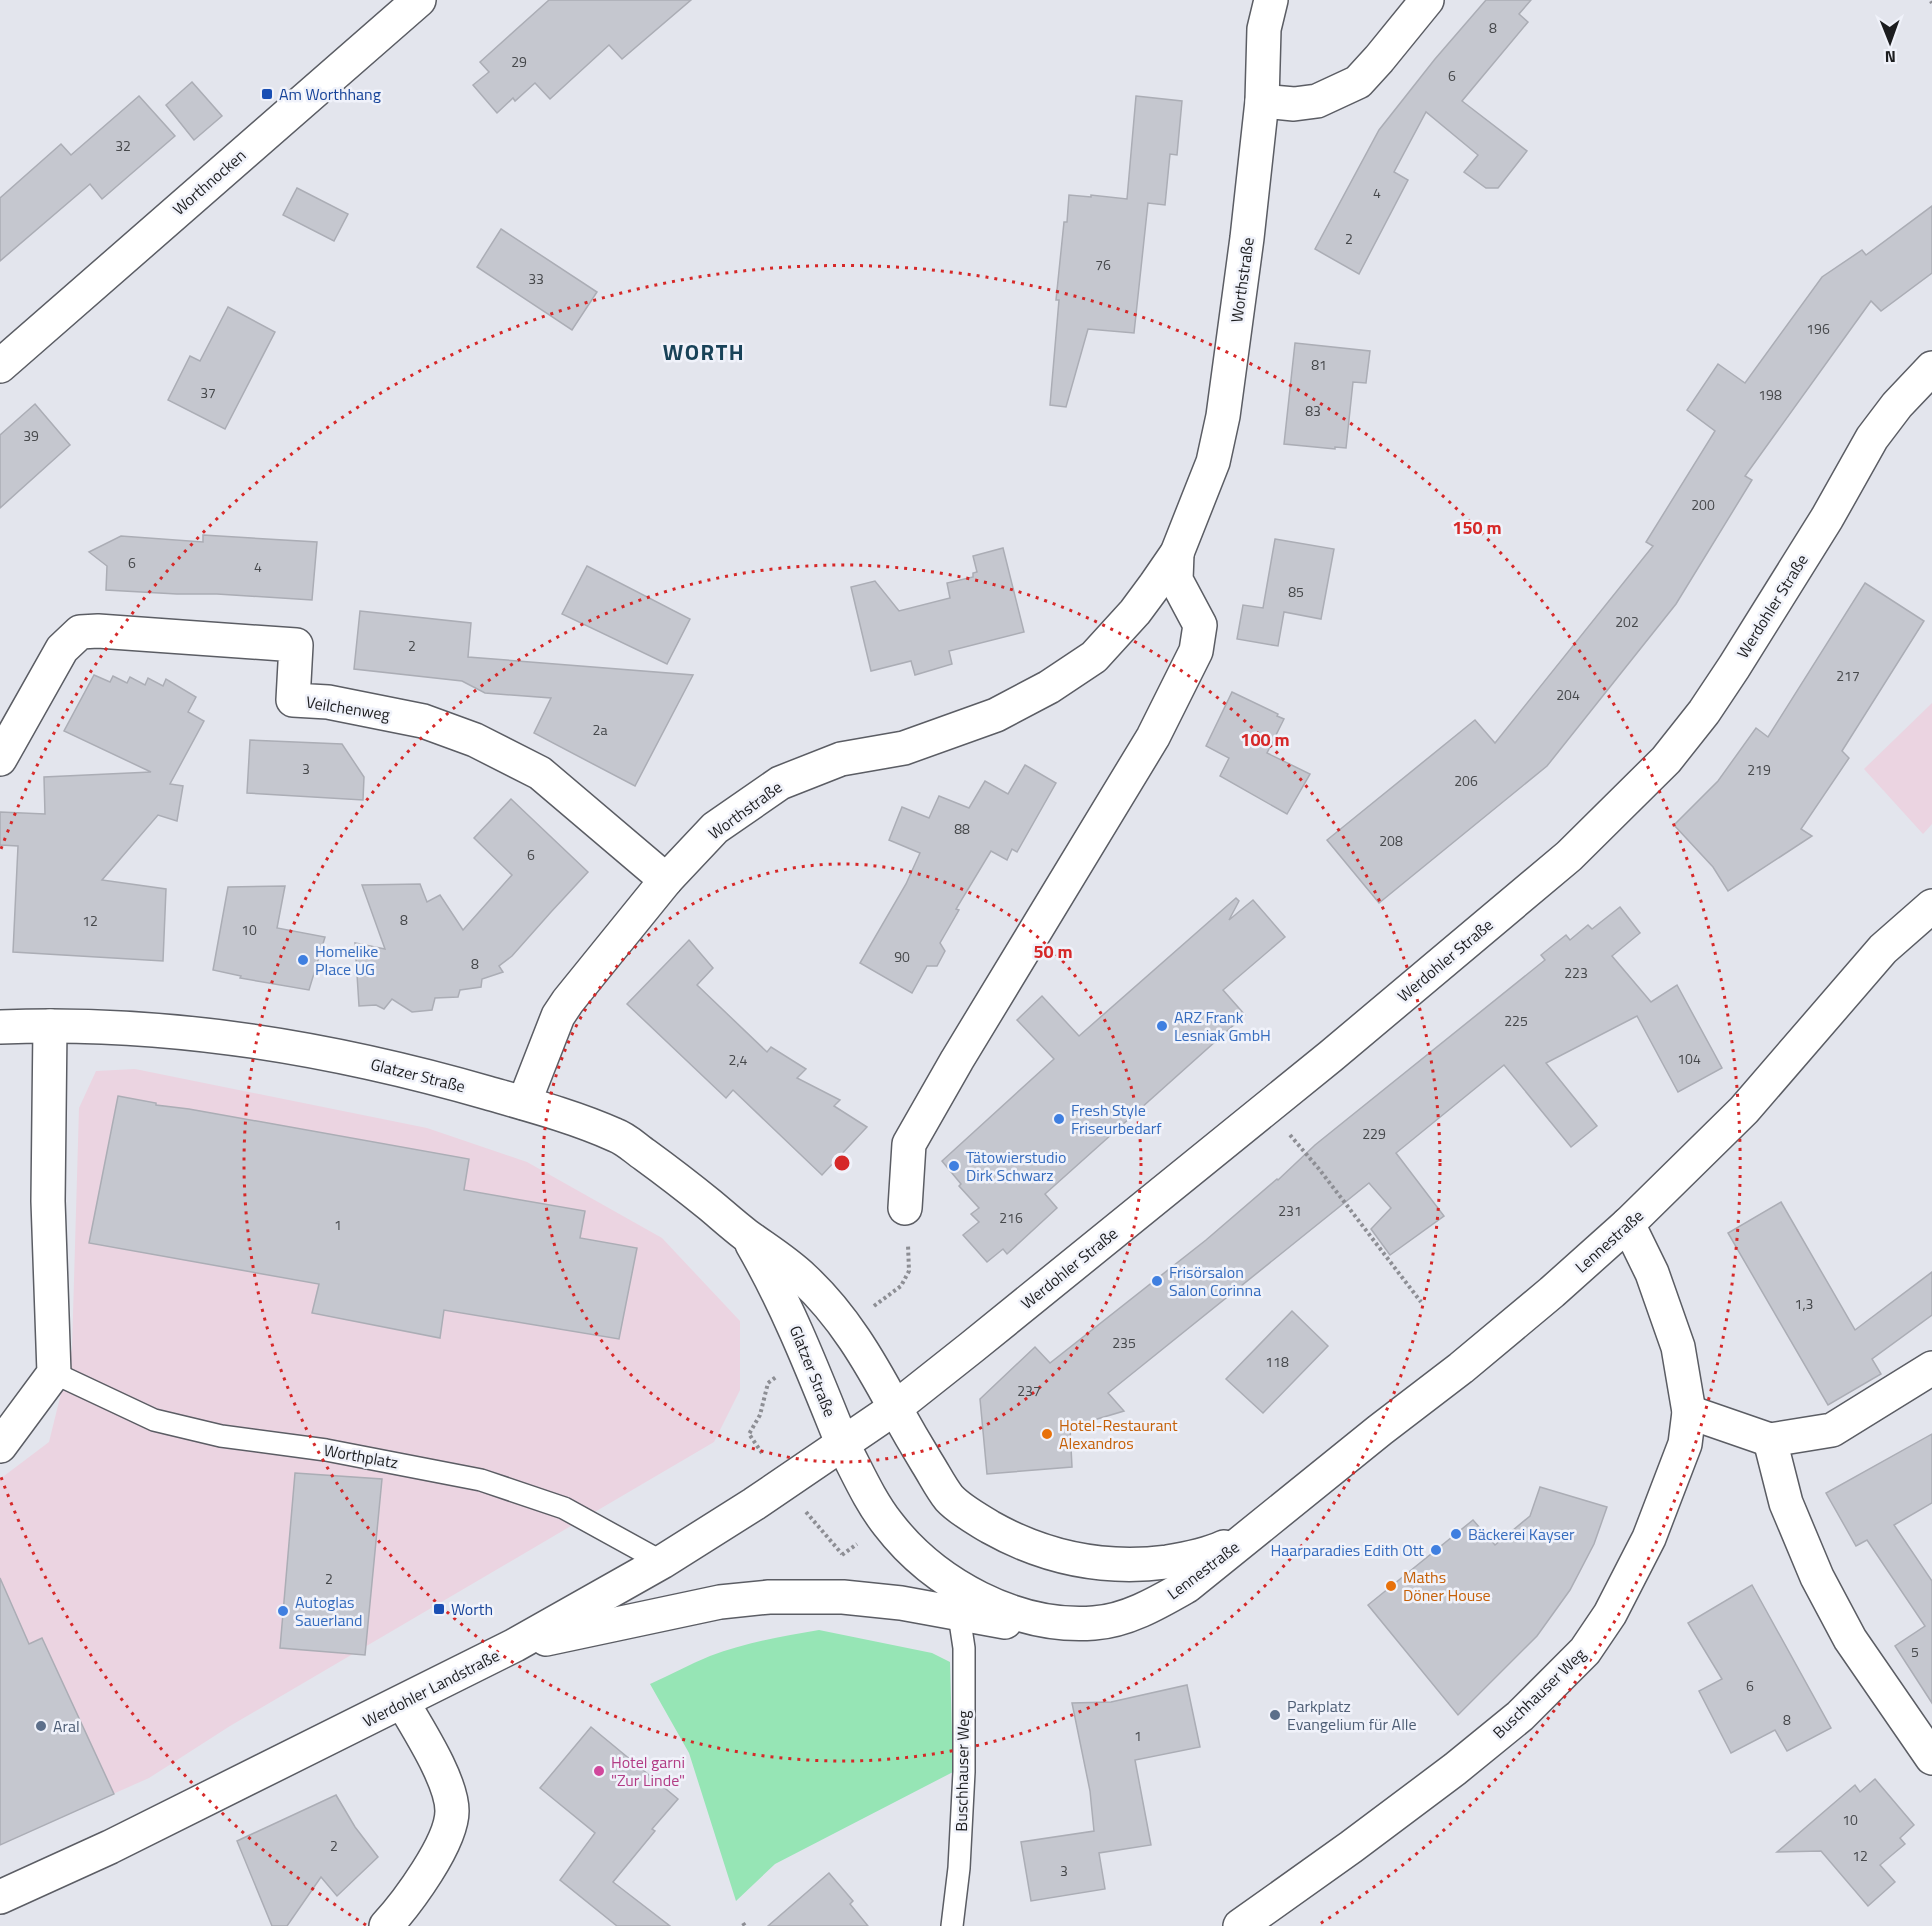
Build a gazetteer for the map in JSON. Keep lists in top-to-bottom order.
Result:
{
  "streets": {
    "street": [
      "Worthnocken",
      "Worthstraße",
      "Werdohler Straße",
      "Veilchenweg",
      "Glatzer Straße",
      "Lennestraße",
      "Werdohler Landstraße",
      "Buschhauser Weg"
    ],
    "lane": ["Worthplatz"]
  },
  "crossings": [
    ["Worthstraße", "Veilchenweg"],
    ["Worthstraße", "Glatzer Straße"],
    ["Werdohler Straße", "Glatzer Straße"],
    ["Werdohler Straße", "Lennestraße"],
    ["Werdohler Straße", "Werdohler Landstraße"],
    ["Glatzer Straße", "Lennestraße"],
    ["Glatzer Straße", "Werdohler Landstraße"],
    ["Lennestraße", "Werdohler Landstraße"],
    ["Lennestraße", "Buschhauser Weg"],
    ["Worthplatz", "Werdohler Landstraße"]
  ],
  "districts": ["WORTH"],
  "places": {
    "transit": ["Am Worthhang", "Worth"],
    "other": [
      "Homelike Place UG",
      "ARZ Frank Lesniak GmbH",
      "Fresh Style Friseurbedarf",
      "Tätowierstudio Dirk Schwarz",
      "Frisörsalon Salon Corinna",
      "Hotel-Restaurant Alexandros",
      "Bäckerei Kayser",
      "Haarparadies Edith Ott",
      "Maths Döner House",
      "Autoglas Sauerland",
      "Parkplatz Evangelium für Alle",
      "Aral",
      "Hotel garni \"Zur Linde\""
    ]
  },
  "house_numbers": [
    "8",
    "29",
    "6",
    "32",
    "4",
    "2",
    "76",
    "33",
    "196",
    "81",
    "37",
    "198",
    "83",
    "39",
    "200",
    "6",
    "4",
    "85",
    "202",
    "2",
    "217",
    "204",
    "2a",
    "3",
    "219",
    "206",
    "88",
    "208",
    "6",
    "8",
    "12",
    "10",
    "90",
    "8",
    "223",
    "225",
    "104",
    "2,4",
    "229",
    "231",
    "216",
    "1",
    "1,3",
    "235",
    "118",
    "237",
    "2",
    "5",
    "6",
    "8",
    "1",
    "10",
    "2",
    "12",
    "3"
  ],
  "north": "bottom",
  "rings": ["150 m", "100 m", "50 m"]
}
